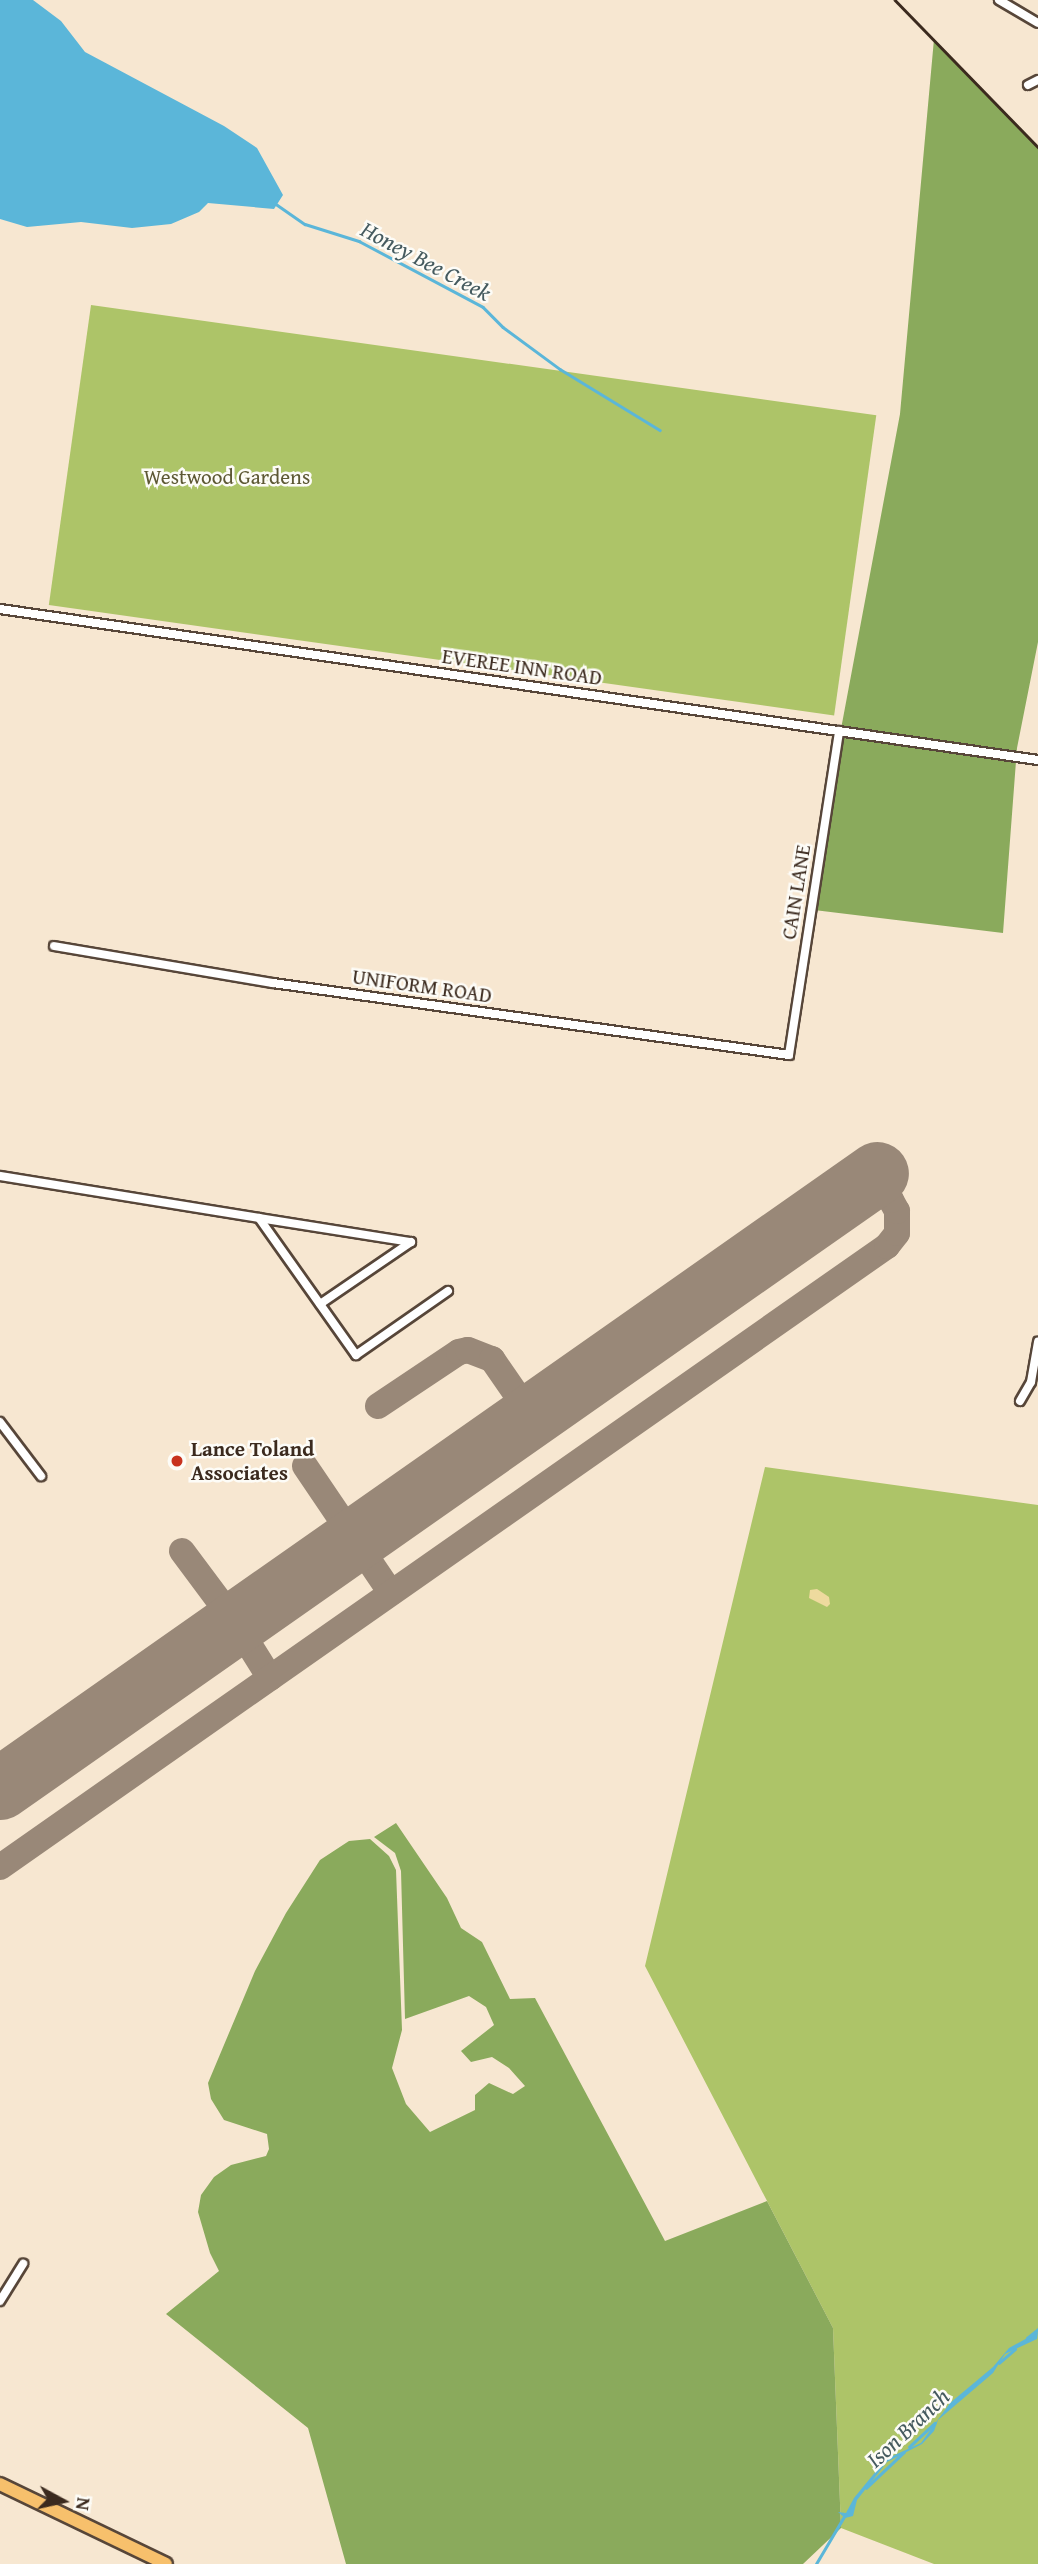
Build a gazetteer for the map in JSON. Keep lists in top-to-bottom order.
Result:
{
  "streets": {
    "street": ["EVEREE INN ROAD", "CAIN LANE", "UNIFORM ROAD"]
  },
  "crossings": [
    ["EVEREE INN ROAD", "CAIN LANE"],
    ["CAIN LANE", "UNIFORM ROAD"]
  ],
  "water": ["Honey Bee Creek", "Ison Branch"],
  "parks": ["Westwood Gardens"],
  "places": ["Lance Toland Associates"],
  "north": "right"
}
